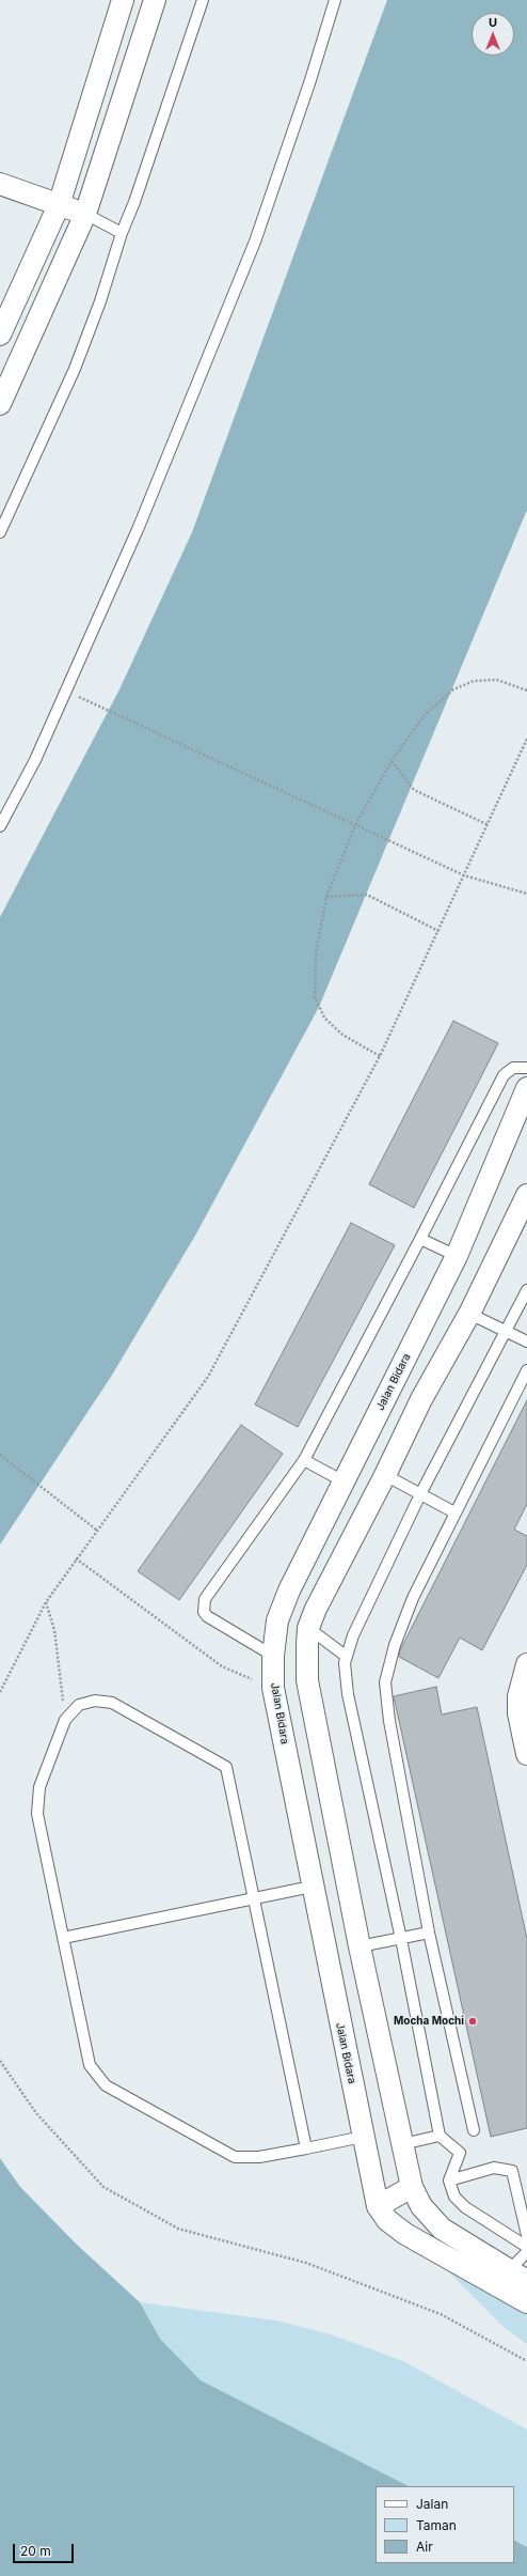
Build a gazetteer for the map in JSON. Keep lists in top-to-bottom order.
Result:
{
  "streets": {
    "street": ["Jalan Bidara"]
  },
  "places": ["Mocha Mochi"],
  "legend": ["Jalan", "Taman", "Air"],
  "scale_bar": "20 m",
  "north": "top"
}
